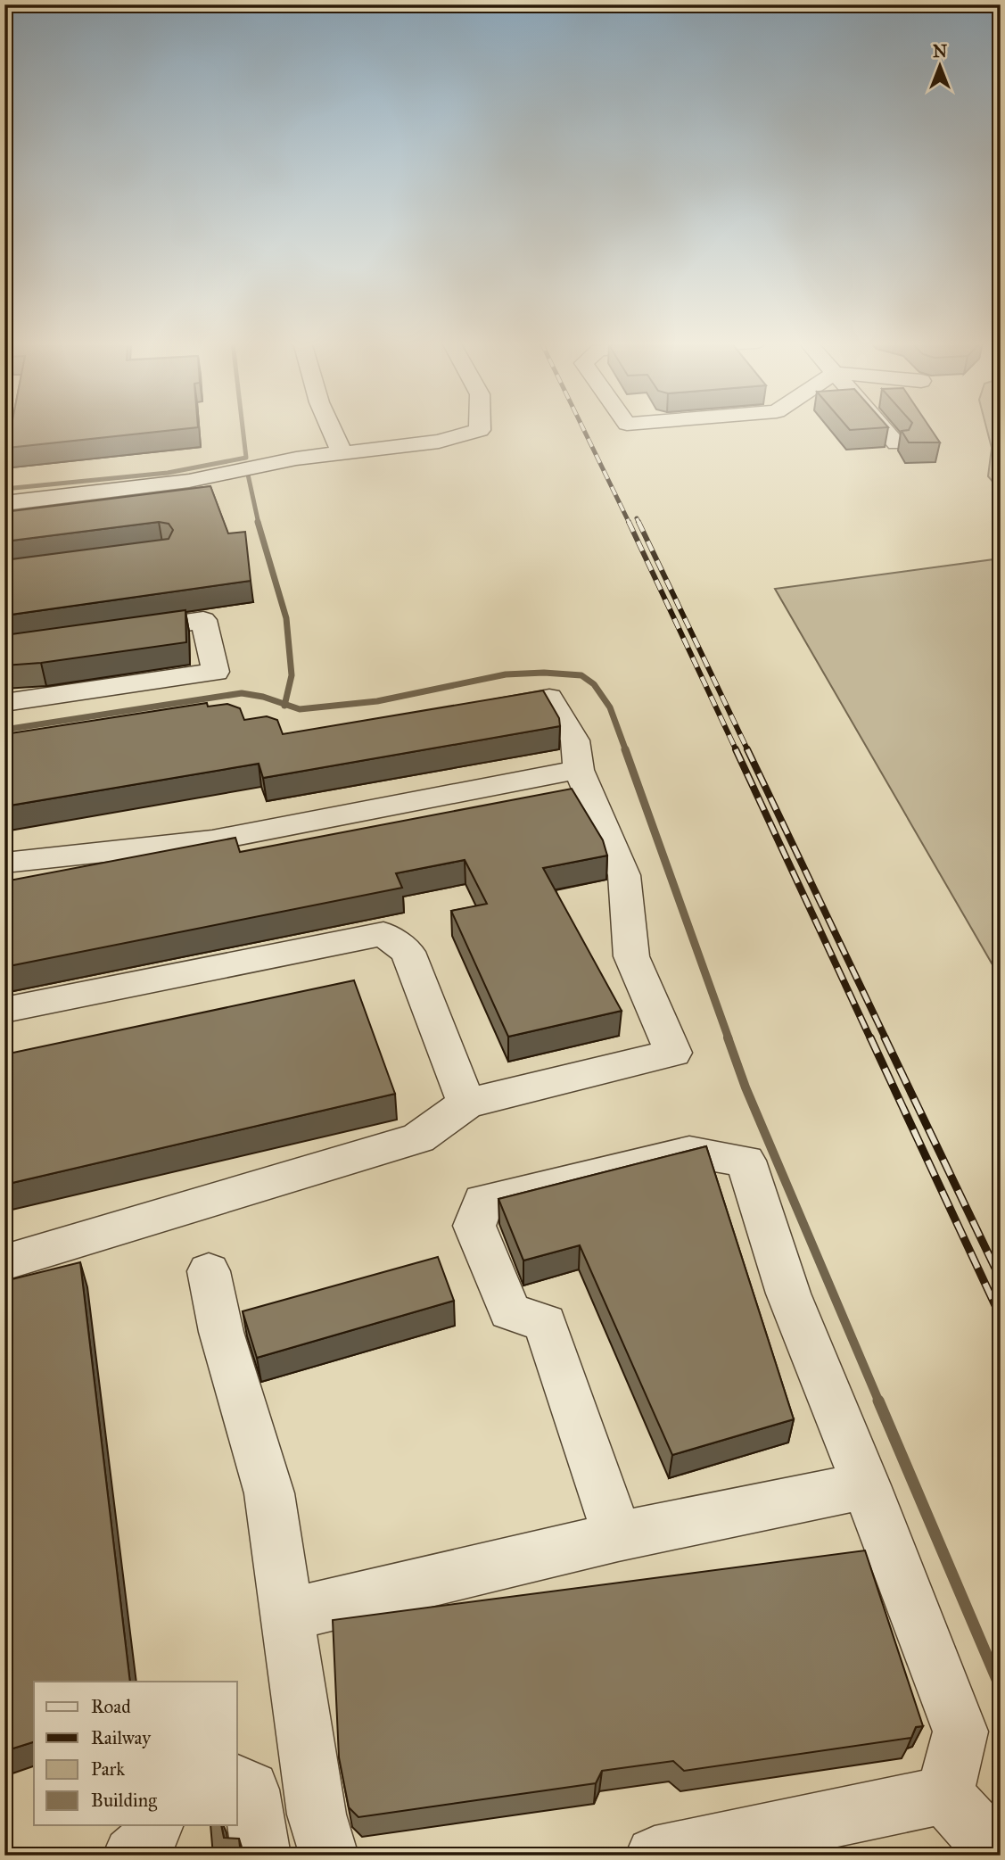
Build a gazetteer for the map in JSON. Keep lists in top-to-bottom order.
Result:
{
  "legend": [
    "Road",
    "Railway",
    "Park",
    "Building"
  ],
  "north": "top"
}
